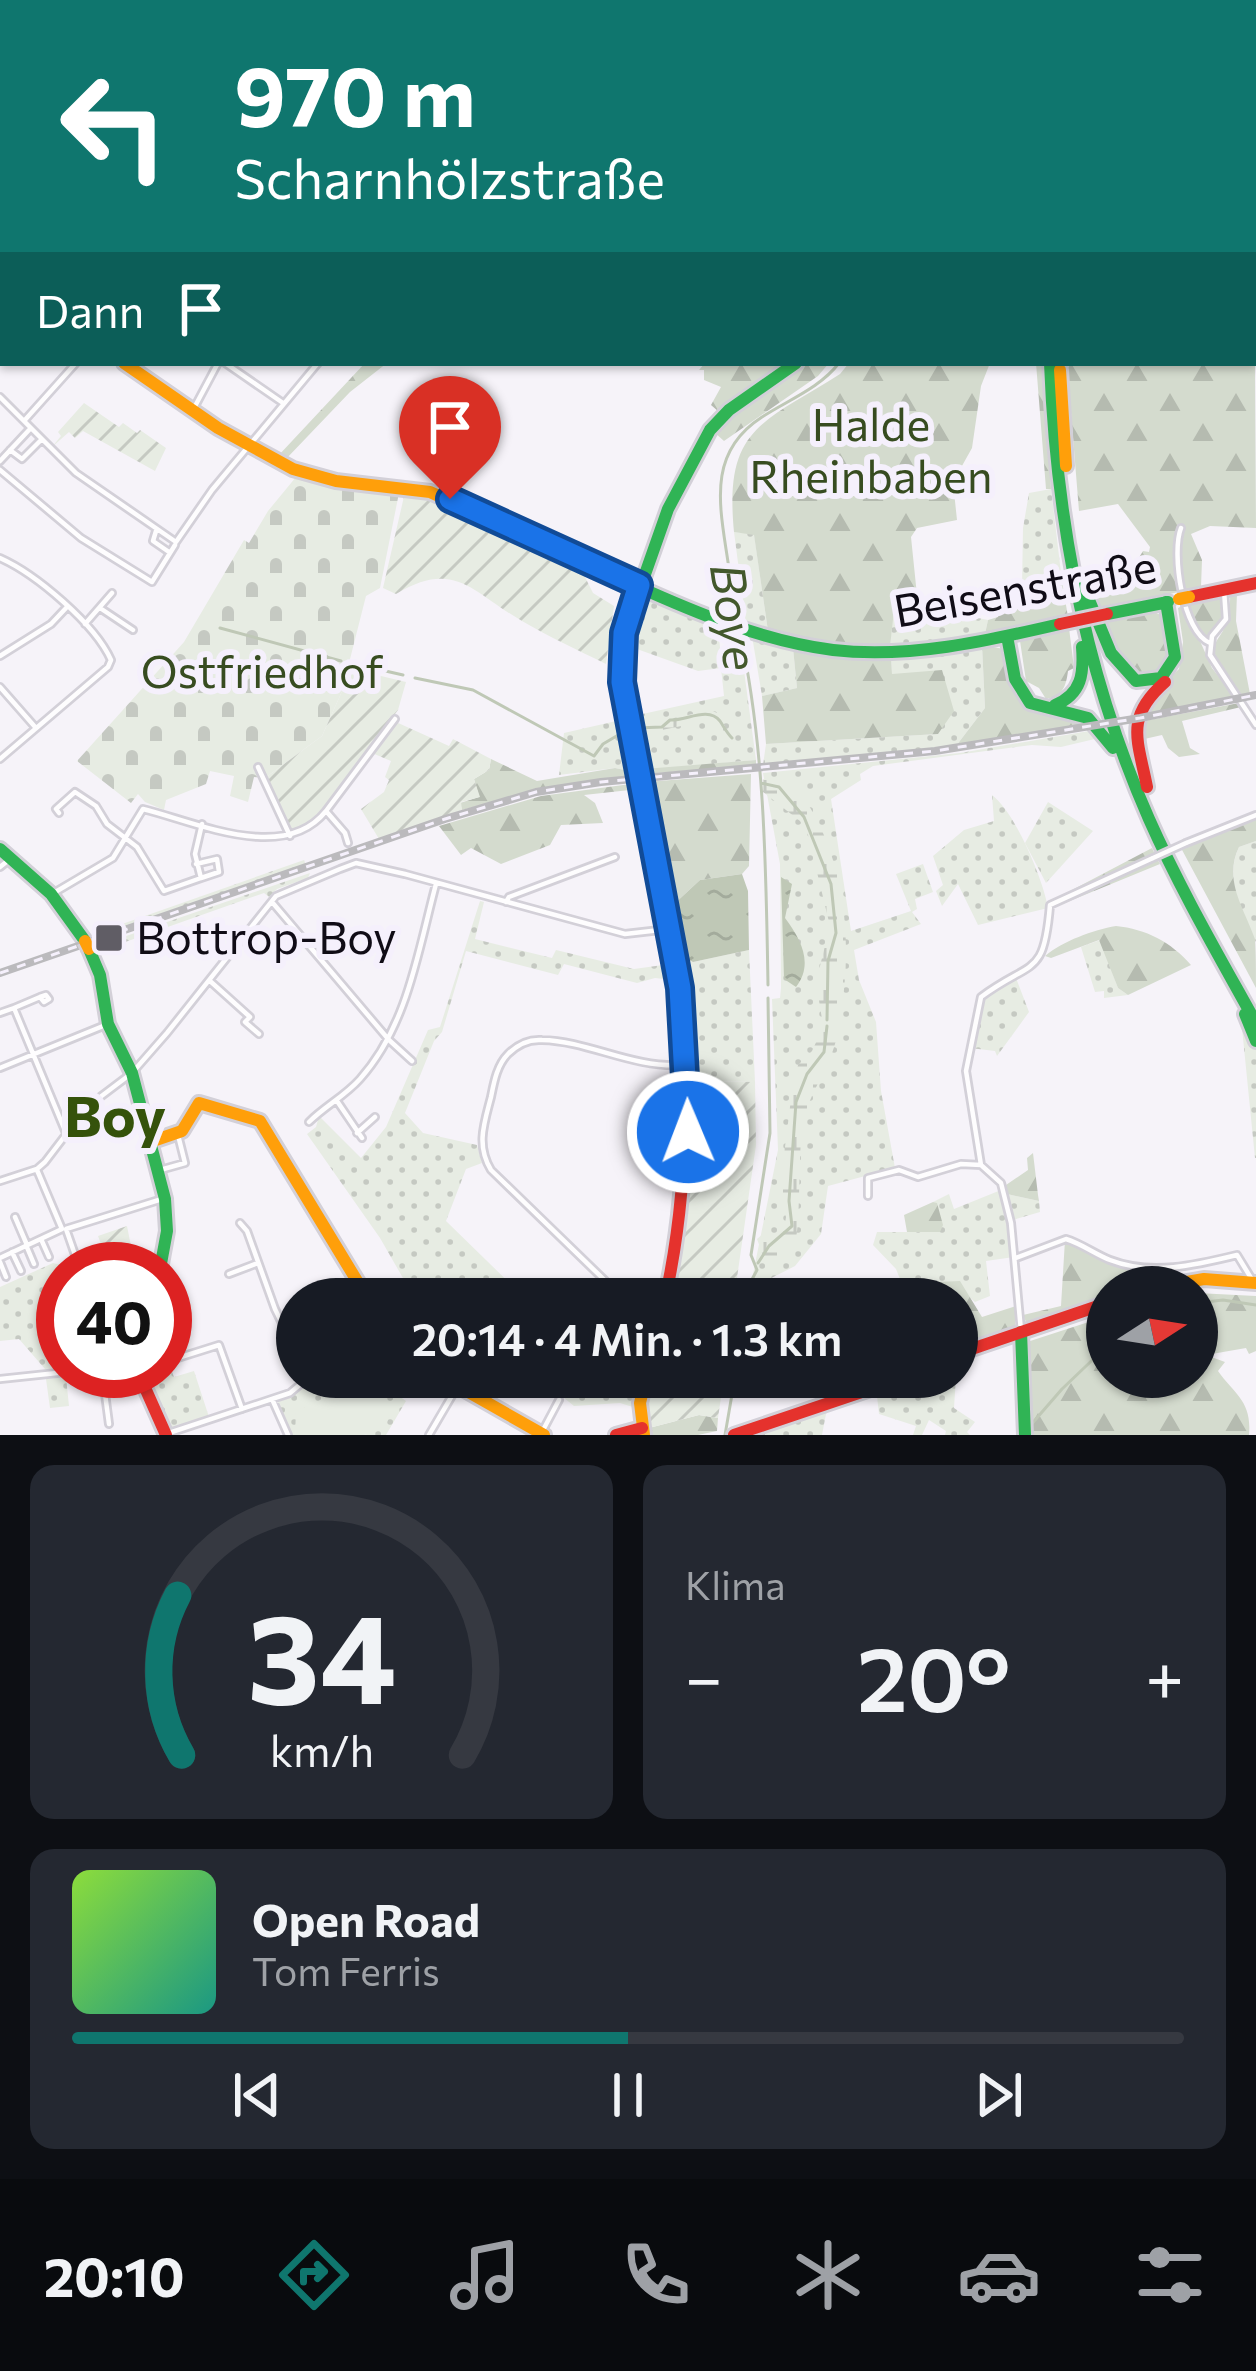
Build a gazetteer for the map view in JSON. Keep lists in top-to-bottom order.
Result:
{
  "streets": {
    "main road": ["Beisenstraße"]
  },
  "districts": ["Boy"],
  "water": ["Boye"],
  "parks": ["Halde Rheinbaben", "Ostfriedhof"],
  "places": {
    "transit": ["Bottrop-Boy"]
  },
  "north": "right",
  "page": {
    "turn": ["970 m", "Scharnhölzstraße"],
    "then": "Dann",
    "limit": "40",
    "trip": "20:14 · 4 Min. · 1.3 km",
    "tile": "Klima",
    "heat": ["−", "20°", "+"],
    "song": ["Open Road", "Tom Ferris"],
    "tabs": "20:10",
    "gauge": ["34", "km/h"]
  }
}
